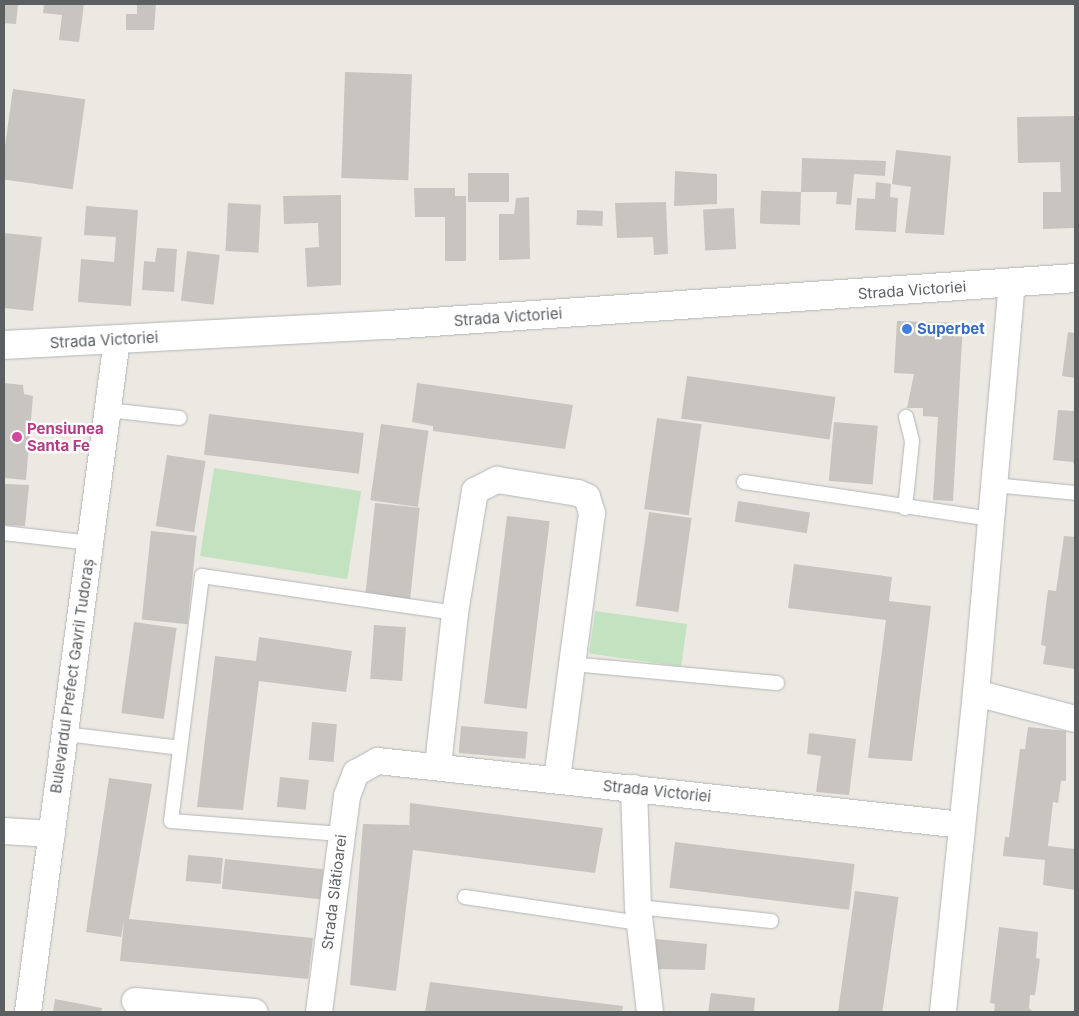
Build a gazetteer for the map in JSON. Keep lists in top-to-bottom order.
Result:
{
  "streets": {
    "street": ["Strada Victoriei", "Bulevardul Prefect Gavril Tudoraș", "Strada Slătioarei"]
  },
  "crossings": [
    ["Strada Victoriei", "Bulevardul Prefect Gavril Tudoraș"],
    ["Strada Victoriei", "Strada Slătioarei"]
  ],
  "places": ["Superbet", "Pensiunea Santa Fe"]
}
